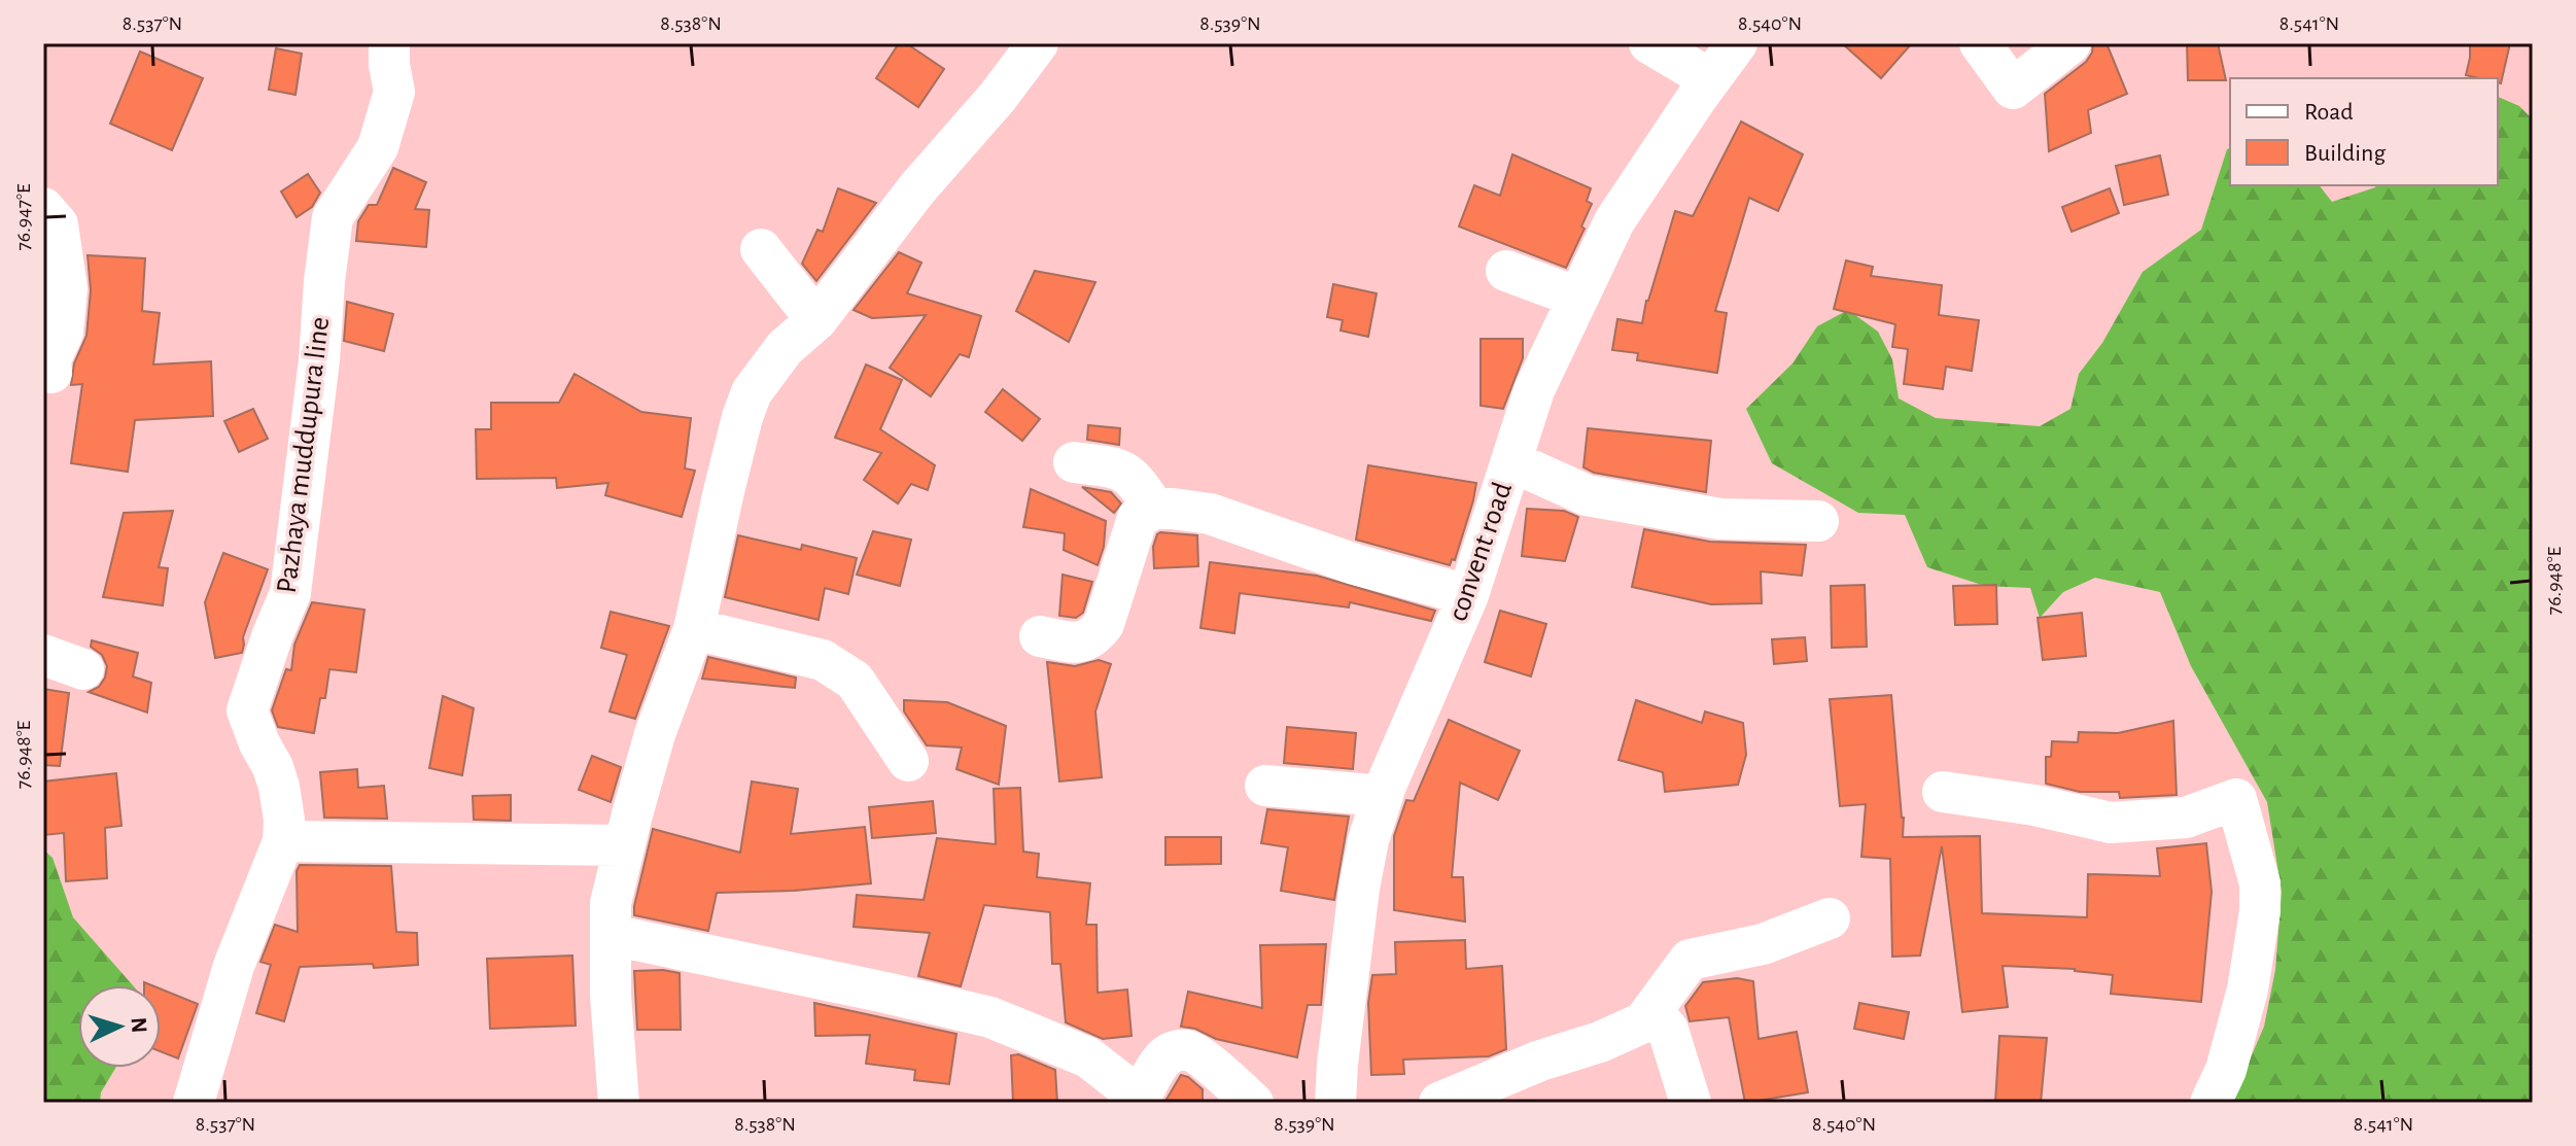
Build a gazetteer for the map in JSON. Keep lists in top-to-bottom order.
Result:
{
  "streets": {
    "street": ["Pazhaya muddupura line", "convent road"]
  },
  "legend": ["Road", "Building"],
  "north": "right",
  "coordinates": [
    "8.537°N",
    "8.538°N",
    "8.539°N",
    "8.540°N",
    "8.541°N",
    "76.947°E",
    "76.948°E"
  ]
}
